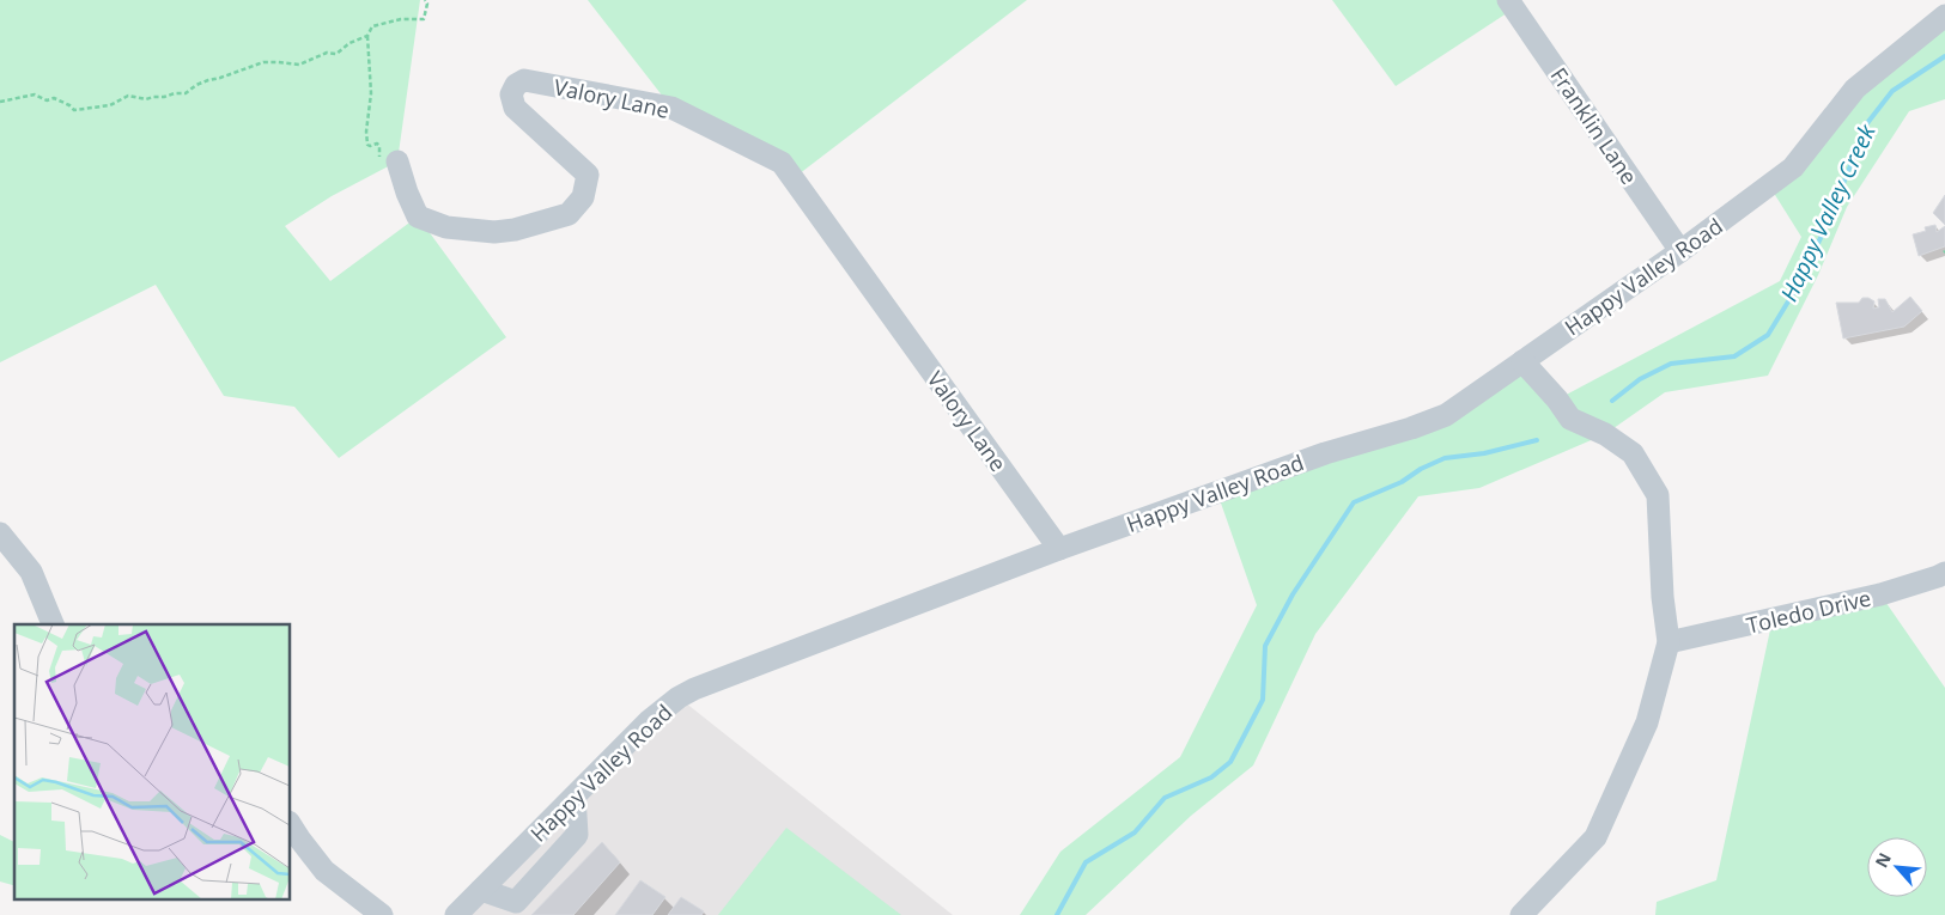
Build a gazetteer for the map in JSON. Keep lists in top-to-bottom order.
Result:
{
  "streets": {
    "street": [
      "Valory Lane",
      "Franklin Lane",
      "Happy Valley Road",
      "Toledo Drive"
    ]
  },
  "crossings": [
    ["Valory Lane", "Happy Valley Road"],
    ["Franklin Lane", "Happy Valley Road"]
  ],
  "water": ["Happy Valley Creek"],
  "north": "top left"
}
